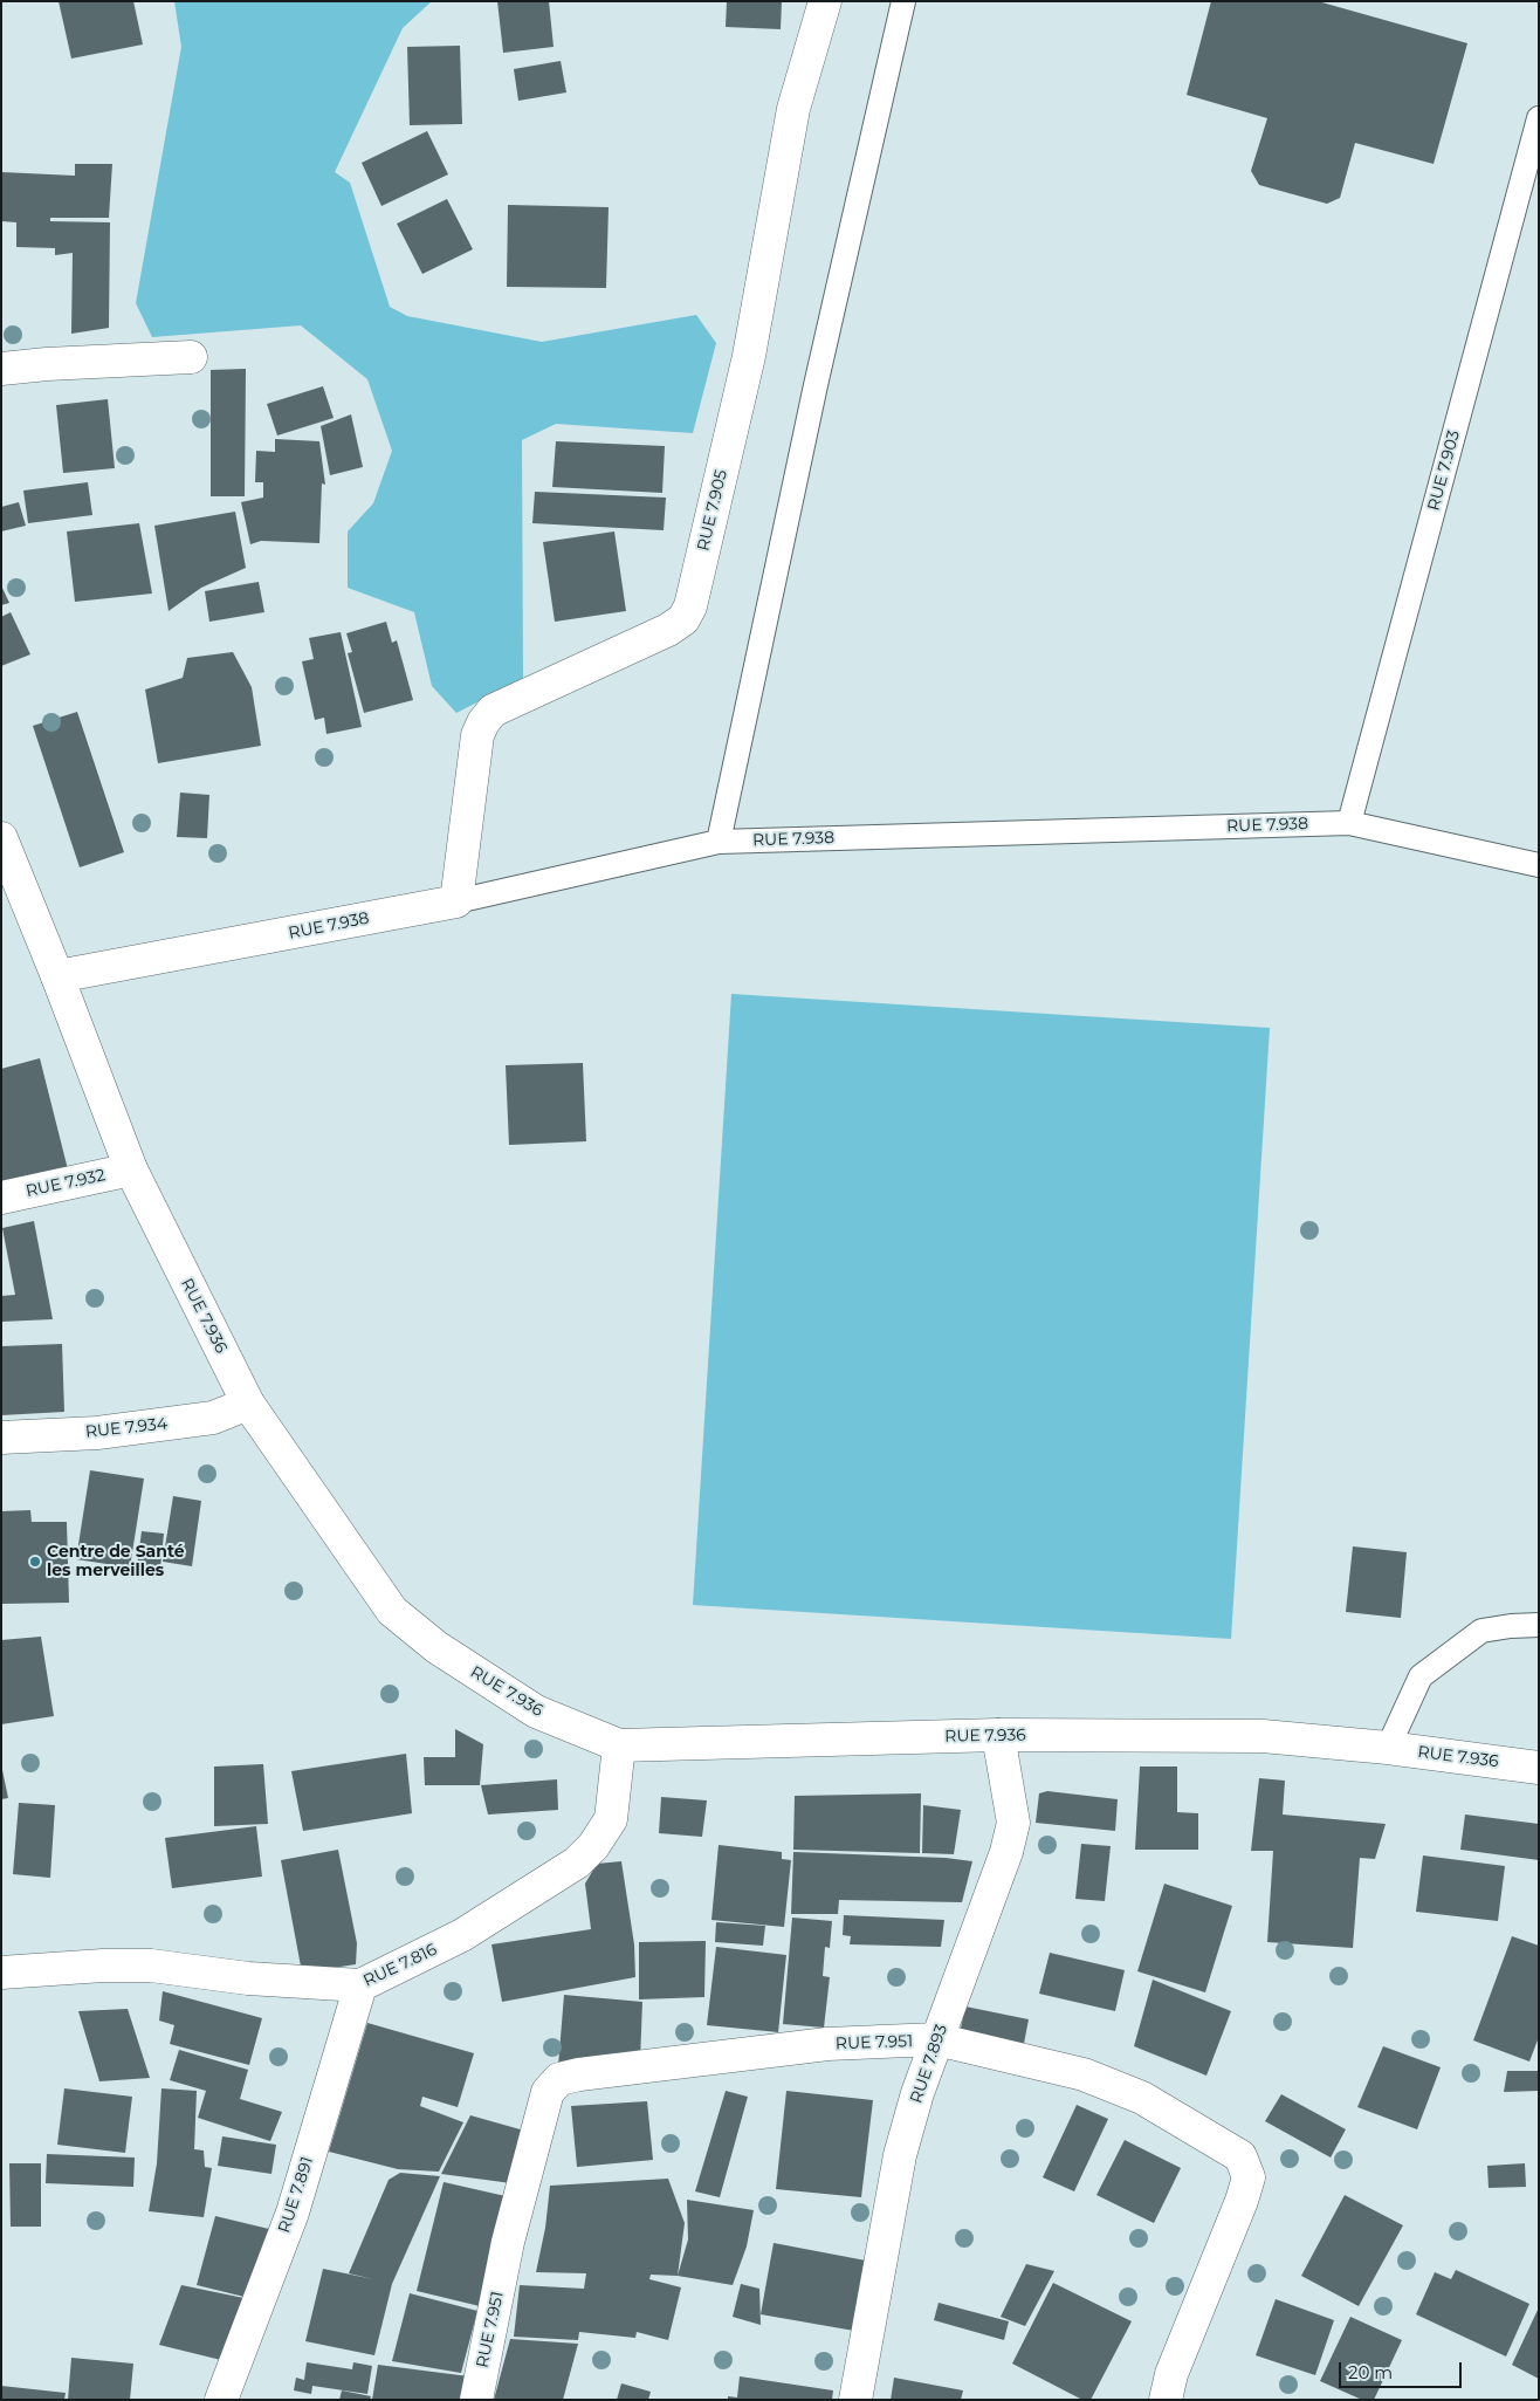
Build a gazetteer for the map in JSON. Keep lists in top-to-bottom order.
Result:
{
  "streets": {
    "street": [
      "RUE 7.905",
      "RUE 7.938",
      "RUE 7.932",
      "RUE 7.936",
      "RUE 7.934",
      "RUE 7.816",
      "RUE 7.951",
      "RUE 7.893",
      "RUE 7.891"
    ],
    "lane": ["RUE 7.903"]
  },
  "crossings": [
    ["RUE 7.903", "RUE 7.938"],
    ["RUE 7.905", "RUE 7.938"],
    ["RUE 7.938", "RUE 7.936"],
    ["RUE 7.932", "RUE 7.936"],
    ["RUE 7.936", "RUE 7.934"],
    ["RUE 7.936", "RUE 7.816"],
    ["RUE 7.936", "RUE 7.893"],
    ["RUE 7.816", "RUE 7.891"],
    ["RUE 7.951", "RUE 7.893"]
  ],
  "places": ["Centre de Santé les merveilles"],
  "scale_bar": "20 m"
}
